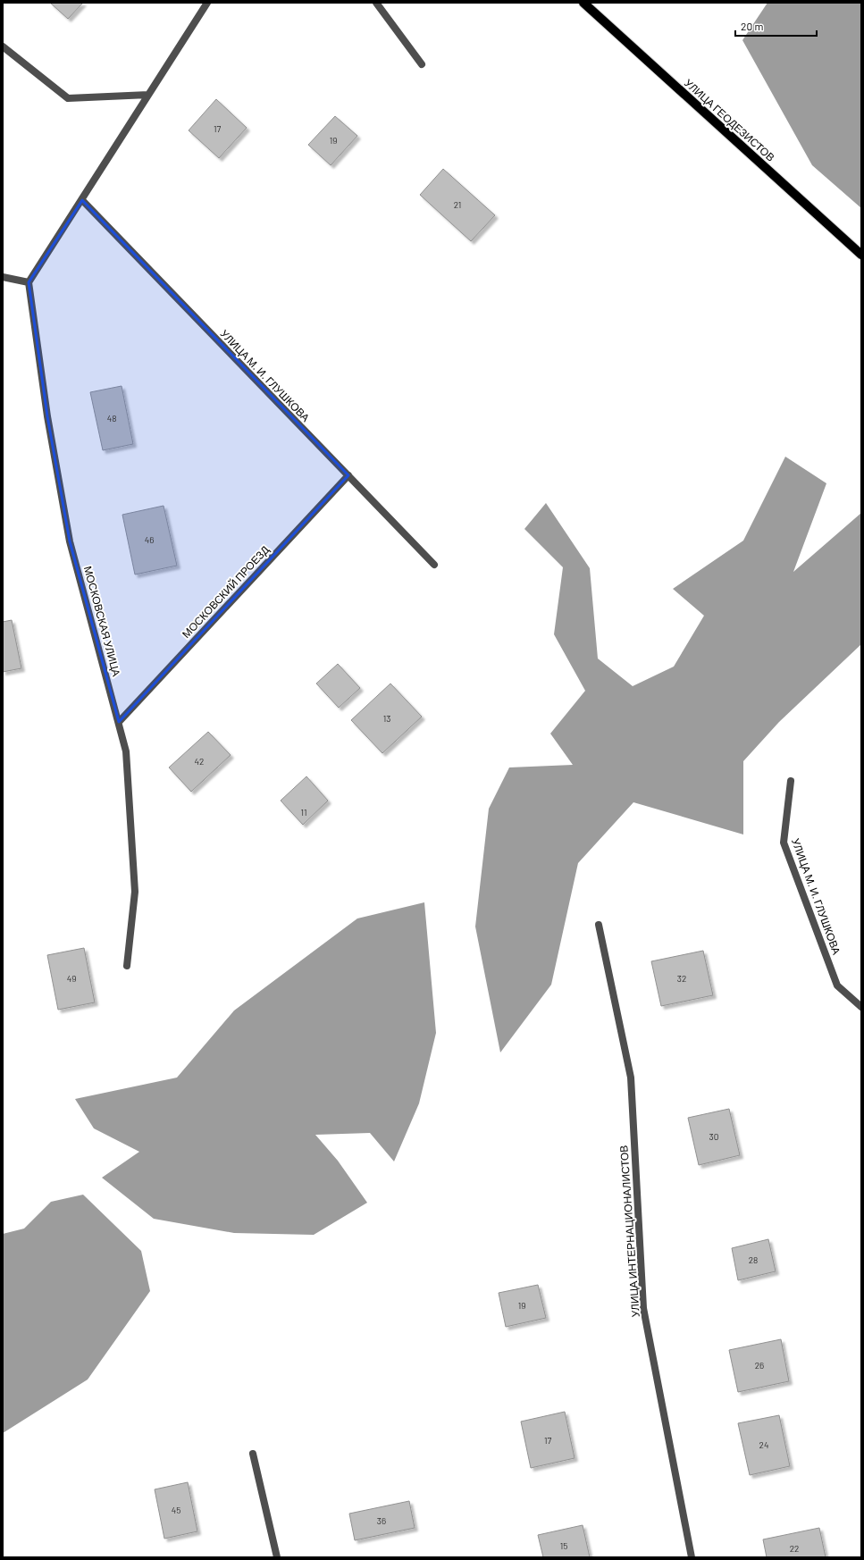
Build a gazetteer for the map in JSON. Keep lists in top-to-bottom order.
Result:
{
  "streets": {
    "main road": ["УЛИЦА ГЕОДЕЗИСТОВ"],
    "street": [
      "УЛИЦА М. И. ГЛУШКОВА",
      "МОСКОВСКИЙ ПРОЕЗД",
      "МОСКОВСКАЯ УЛИЦА",
      "УЛИЦА ИНТЕРНАЦИОНАЛИСТОВ"
    ]
  },
  "crossings": [
    ["УЛИЦА М. И. ГЛУШКОВА", "МОСКОВСКИЙ ПРОЕЗД"],
    ["МОСКОВСКИЙ ПРОЕЗД", "МОСКОВСКАЯ УЛИЦА"]
  ],
  "house_numbers": [
    "17",
    "19",
    "21",
    "48",
    "46",
    "13",
    "42",
    "11",
    "49",
    "32",
    "30",
    "28",
    "19",
    "26",
    "17",
    "24",
    "45",
    "36",
    "15",
    "22"
  ],
  "scale_bar": "20 m"
}
